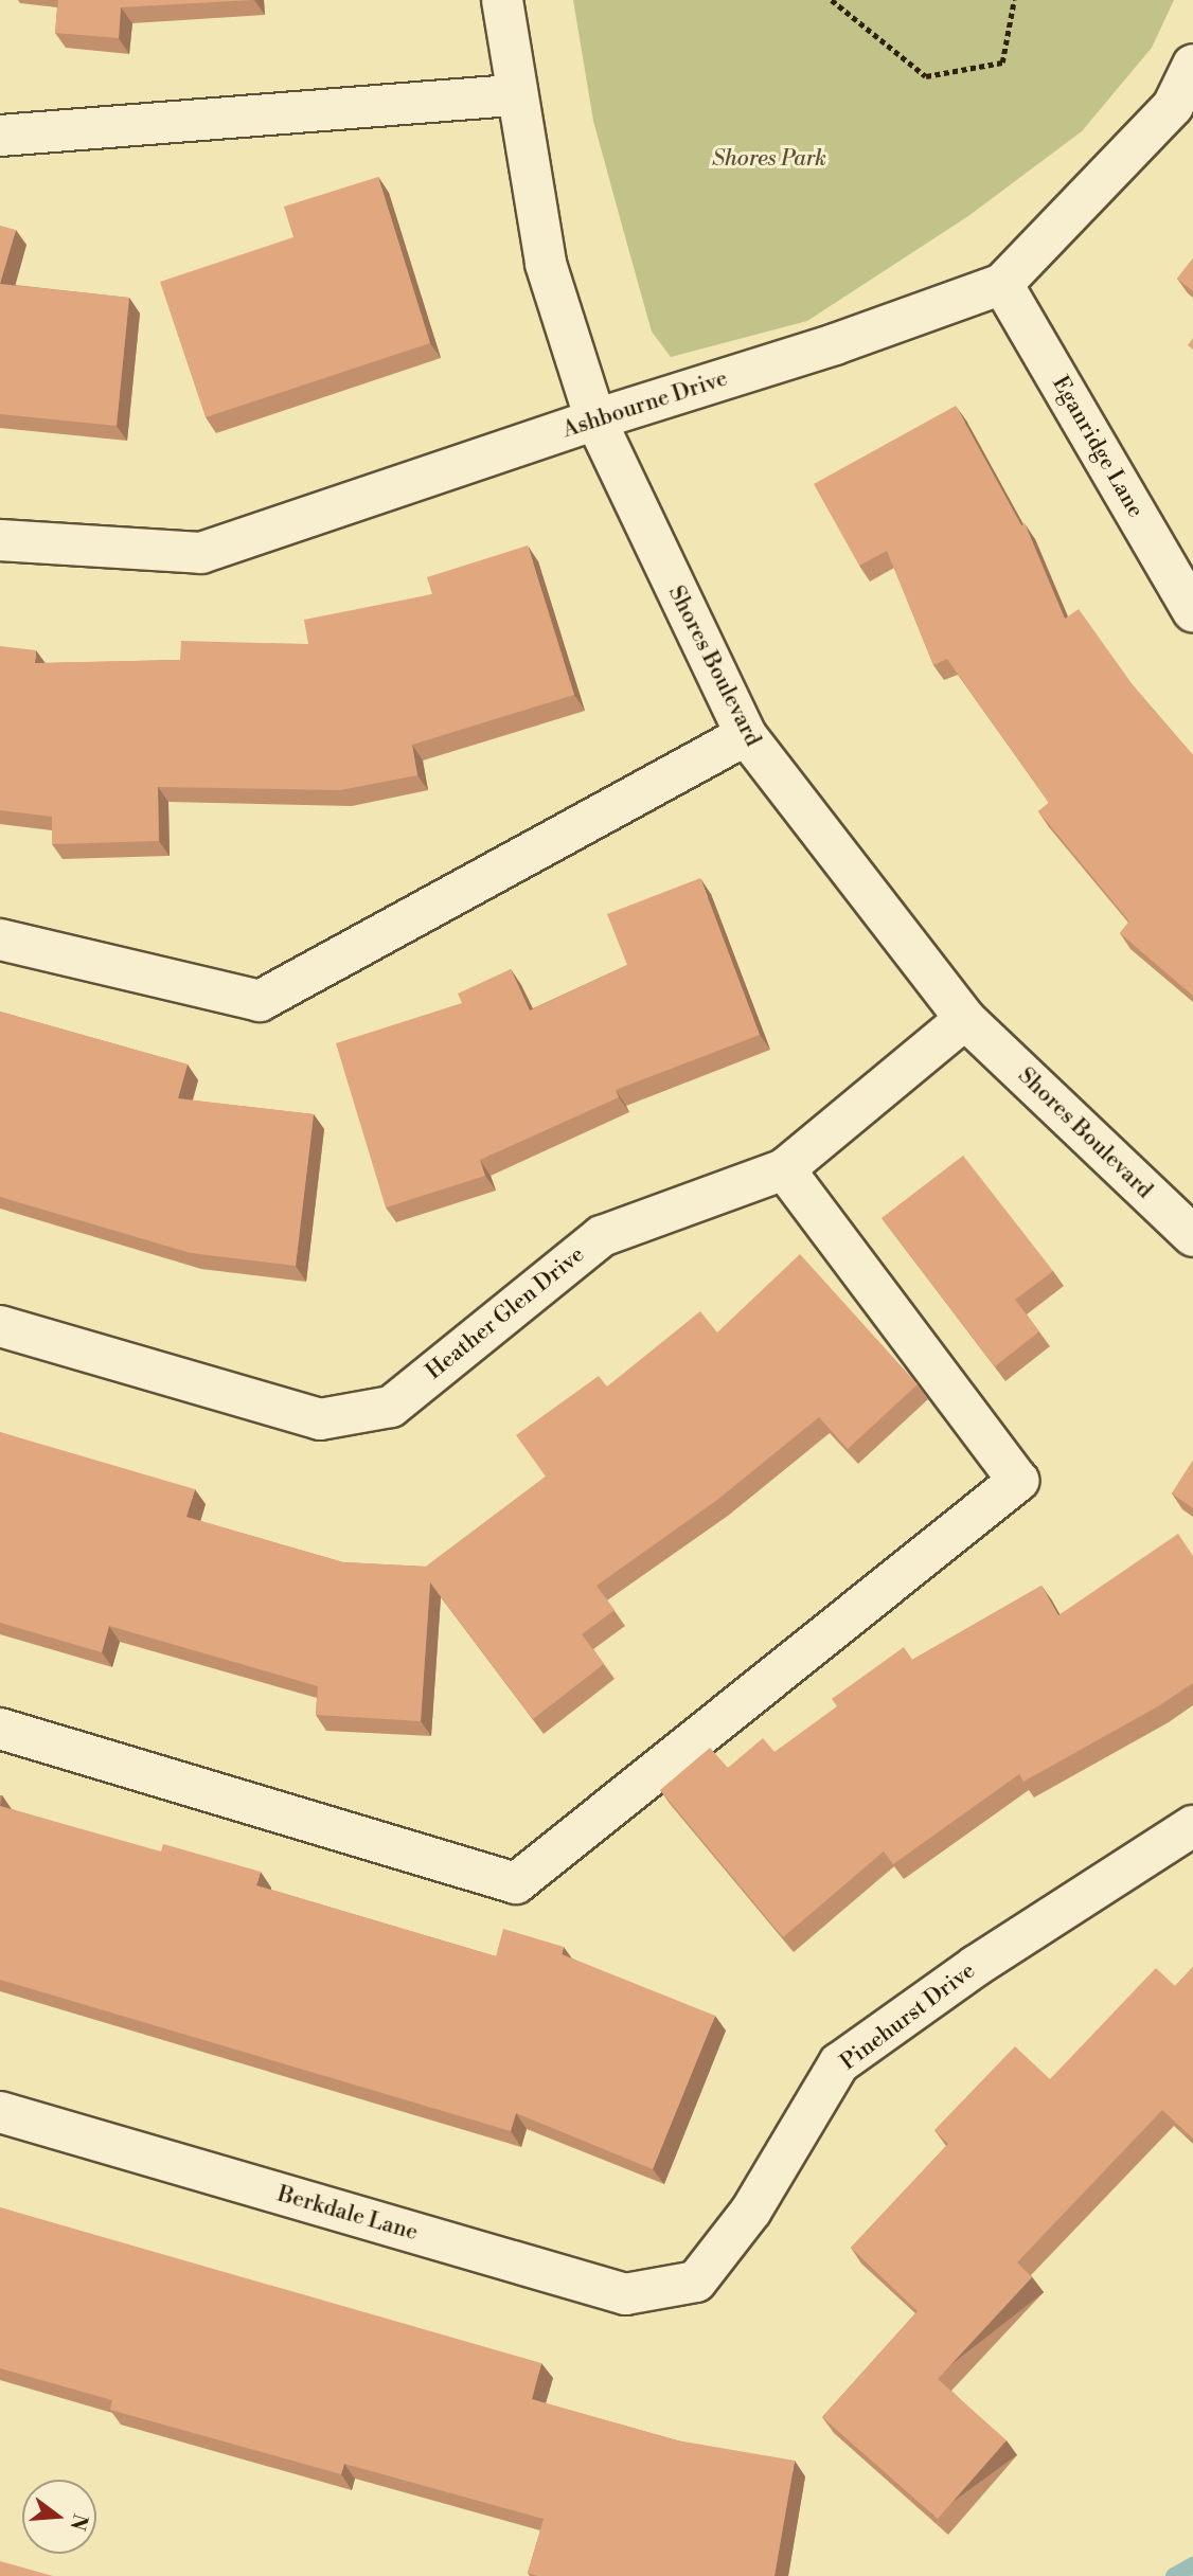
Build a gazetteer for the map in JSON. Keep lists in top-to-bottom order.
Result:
{
  "streets": {
    "street": [
      "Ashbourne Drive",
      "Eganridge Lane",
      "Shores Boulevard",
      "Heather Glen Drive",
      "Pinehurst Drive",
      "Berkdale Lane"
    ]
  },
  "crossings": [
    ["Ashbourne Drive", "Eganridge Lane"],
    ["Ashbourne Drive", "Shores Boulevard"],
    ["Shores Boulevard", "Heather Glen Drive"],
    ["Pinehurst Drive", "Berkdale Lane"]
  ],
  "parks": ["Shores Park"],
  "north": "right"
}
